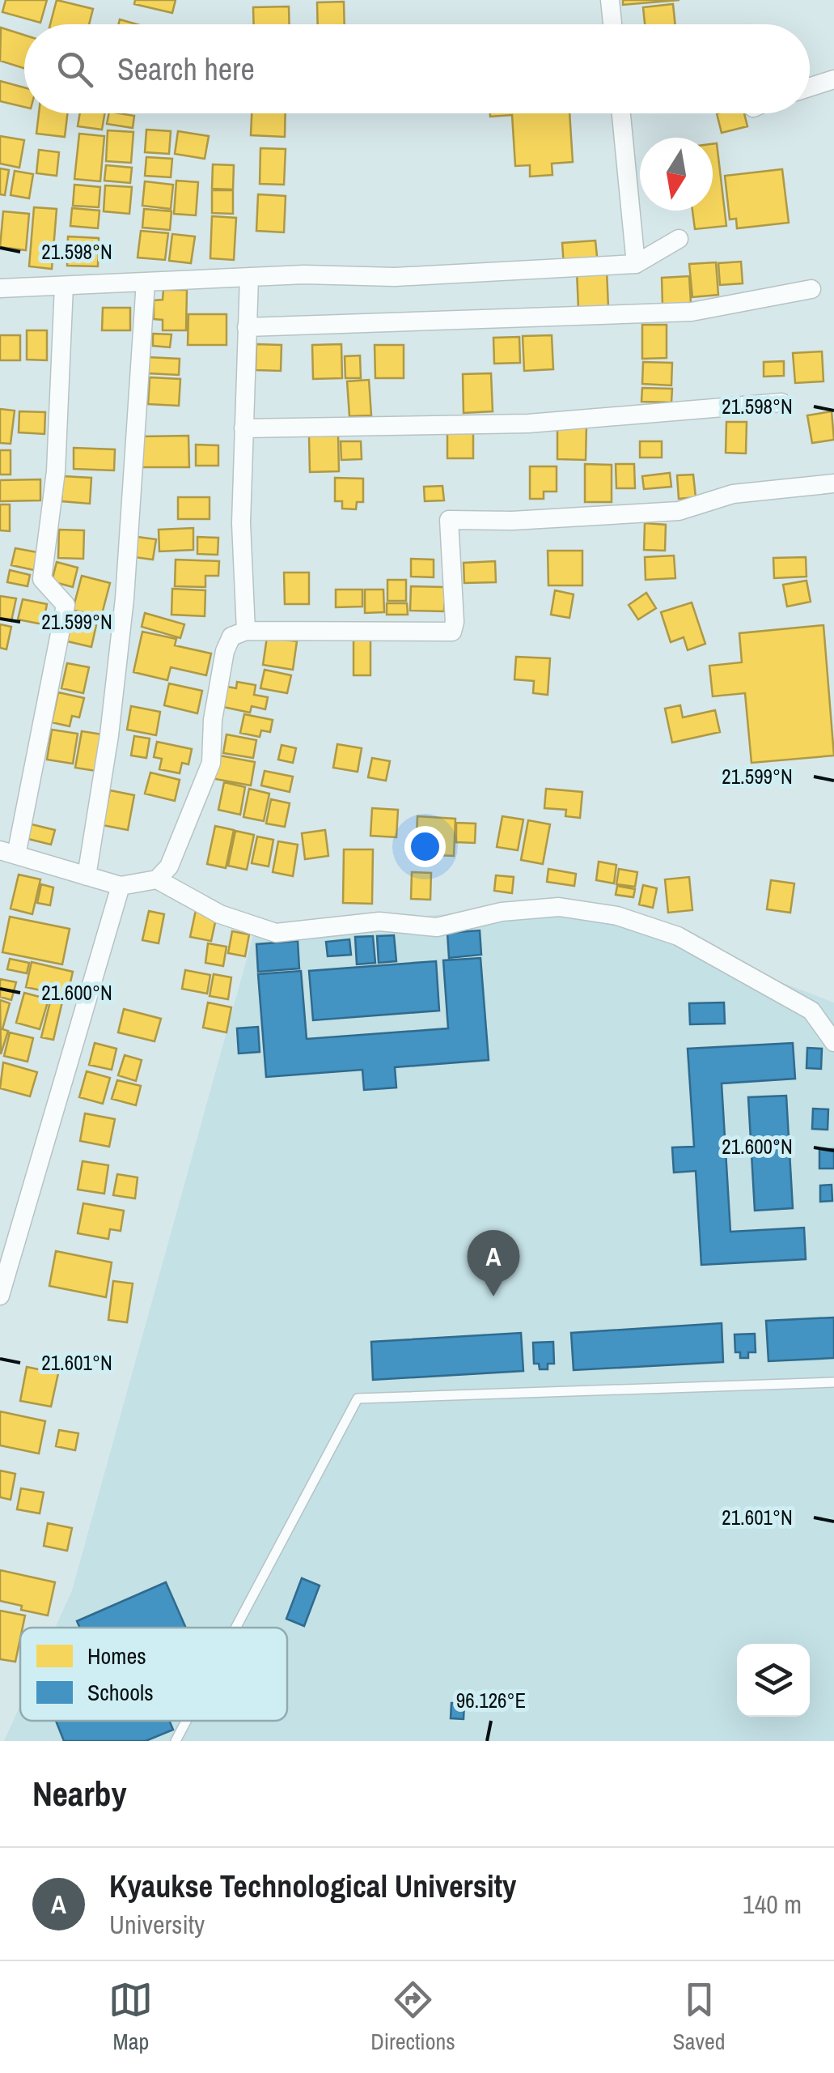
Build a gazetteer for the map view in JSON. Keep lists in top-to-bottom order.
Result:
{
  "legend": ["Homes", "Schools"],
  "north": "bottom",
  "page": {
    "search": "Search here",
    "pins": "A",
    "heading": "Nearby",
    "list": [
      {
        "mark": "A",
        "name": "Kyaukse Technological University",
        "note": "University",
        "value": "140 m"
      }
    ],
    "nav": ["Map", "Directions", "Saved"]
  },
  "coordinates": [
    "21.598°N",
    "21.599°N",
    "21.600°N",
    "21.601°N",
    "96.126°E"
  ]
}
